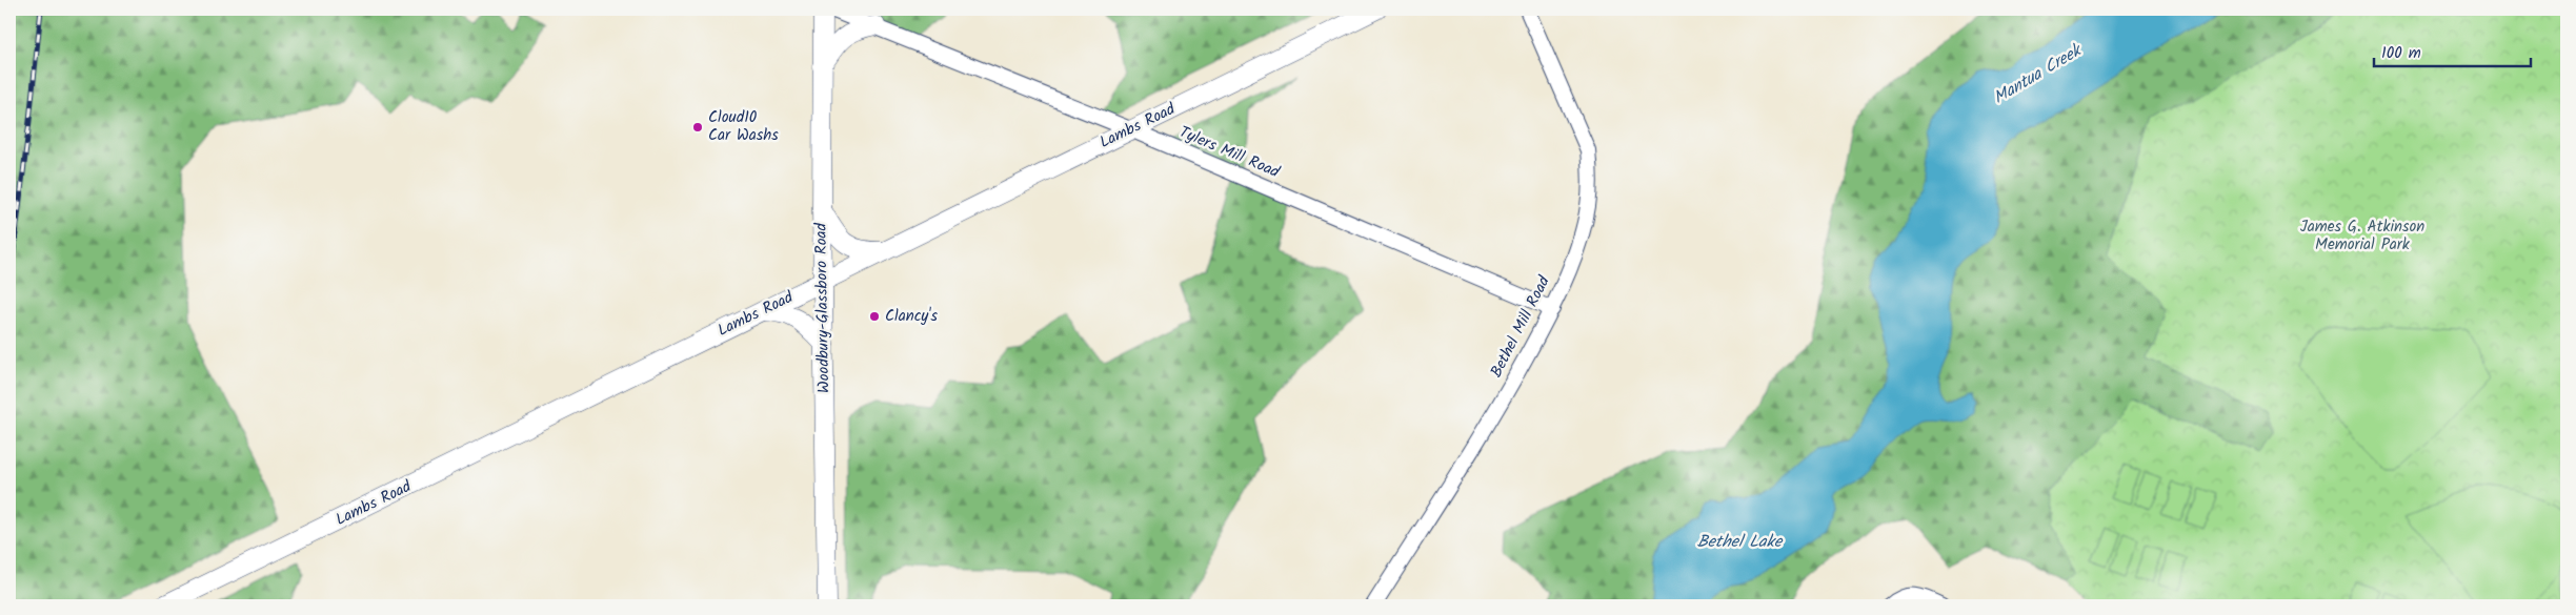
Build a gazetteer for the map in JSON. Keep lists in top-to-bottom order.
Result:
{
  "streets": {
    "main road": ["Lambs Road", "Woodbury-Glassboro Road"],
    "street": ["Tylers Mill Road", "Bethel Mill Road"]
  },
  "crossings": [
    ["Lambs Road", "Tylers Mill Road"],
    ["Lambs Road", "Woodbury-Glassboro Road"],
    ["Tylers Mill Road", "Bethel Mill Road"]
  ],
  "water": ["Mantua Creek", "Bethel Lake"],
  "parks": ["James G. Atkinson Memorial Park"],
  "places": ["Cloud10 Car Washs", "Clancy's"],
  "scale_bar": "100 m"
}
